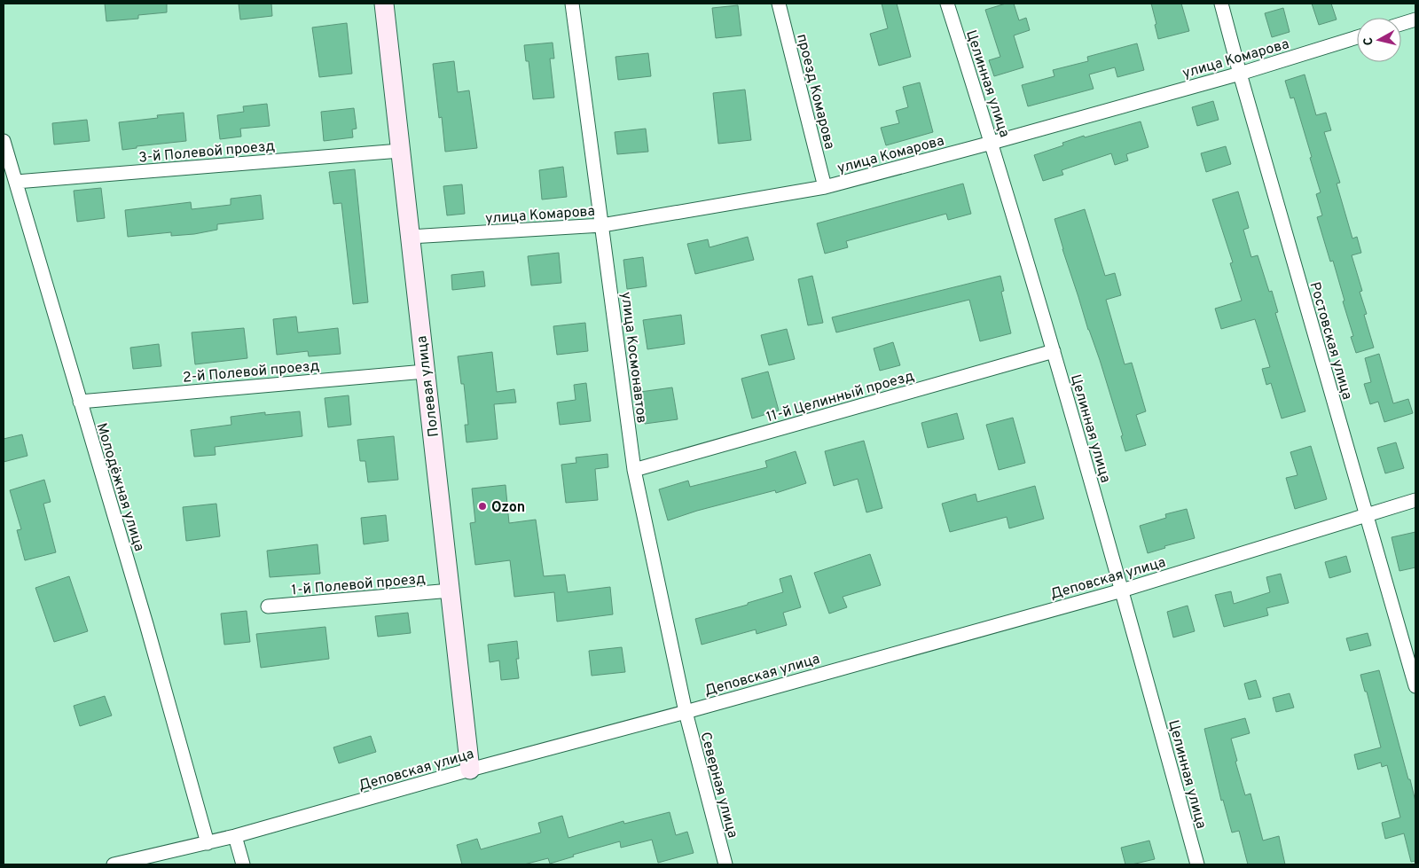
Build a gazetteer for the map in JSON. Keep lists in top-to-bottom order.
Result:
{
  "streets": {
    "street": [
      "улица Комарова",
      "Целинная улица",
      "проезд Комарова",
      "3-й Полевой проезд",
      "Ростовская улица",
      "улица Космонавтов",
      "2-й Полевой проезд",
      "Полевая улица",
      "11-й Целинный проезд",
      "Молодёжная улица",
      "Деповская улица",
      "1-й Полевой проезд",
      "Северная улица"
    ]
  },
  "crossings": [
    ["улица Комарова", "Целинная улица"],
    ["улица Комарова", "проезд Комарова"],
    ["улица Комарова", "Ростовская улица"],
    ["улица Комарова", "улица Космонавтов"],
    ["улица Комарова", "Полевая улица"],
    ["Целинная улица", "11-й Целинный проезд"],
    ["Целинная улица", "Деповская улица"],
    ["3-й Полевой проезд", "Полевая улица"],
    ["3-й Полевой проезд", "Молодёжная улица"],
    ["Ростовская улица", "Деповская улица"],
    ["улица Космонавтов", "11-й Целинный проезд"],
    ["улица Космонавтов", "Деповская улица"],
    ["улица Космонавтов", "Северная улица"],
    ["2-й Полевой проезд", "Полевая улица"],
    ["2-й Полевой проезд", "Молодёжная улица"],
    ["Полевая улица", "Деповская улица"],
    ["Полевая улица", "1-й Полевой проезд"],
    ["Молодёжная улица", "Деповская улица"],
    ["Деповская улица", "Северная улица"]
  ],
  "places": ["Ozon"],
  "north": "left"
}
